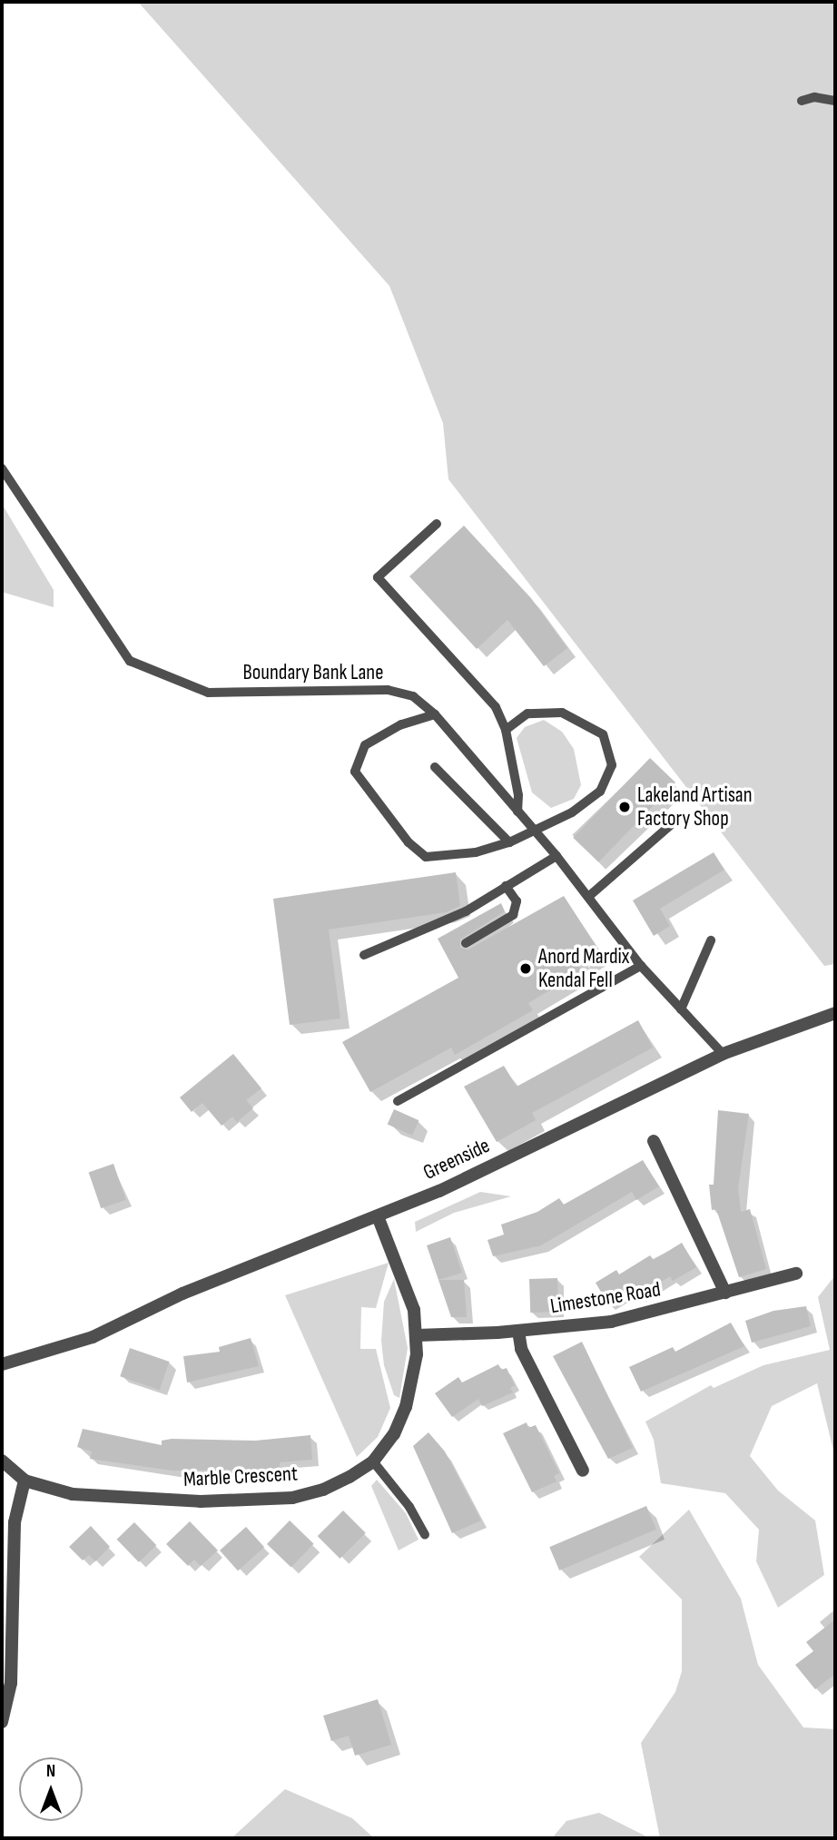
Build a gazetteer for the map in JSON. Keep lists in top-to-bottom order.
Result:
{
  "streets": {
    "street": ["Greenside", "Limestone Road", "Marble Crescent"],
    "lane": ["Boundary Bank Lane"]
  },
  "crossings": [
    ["Boundary Bank Lane", "Greenside"],
    ["Greenside", "Marble Crescent"],
    ["Limestone Road", "Marble Crescent"]
  ],
  "places": ["Lakeland Artisan Factory Shop", "Anord Mardix Kendal Fell"],
  "north": "top"
}
